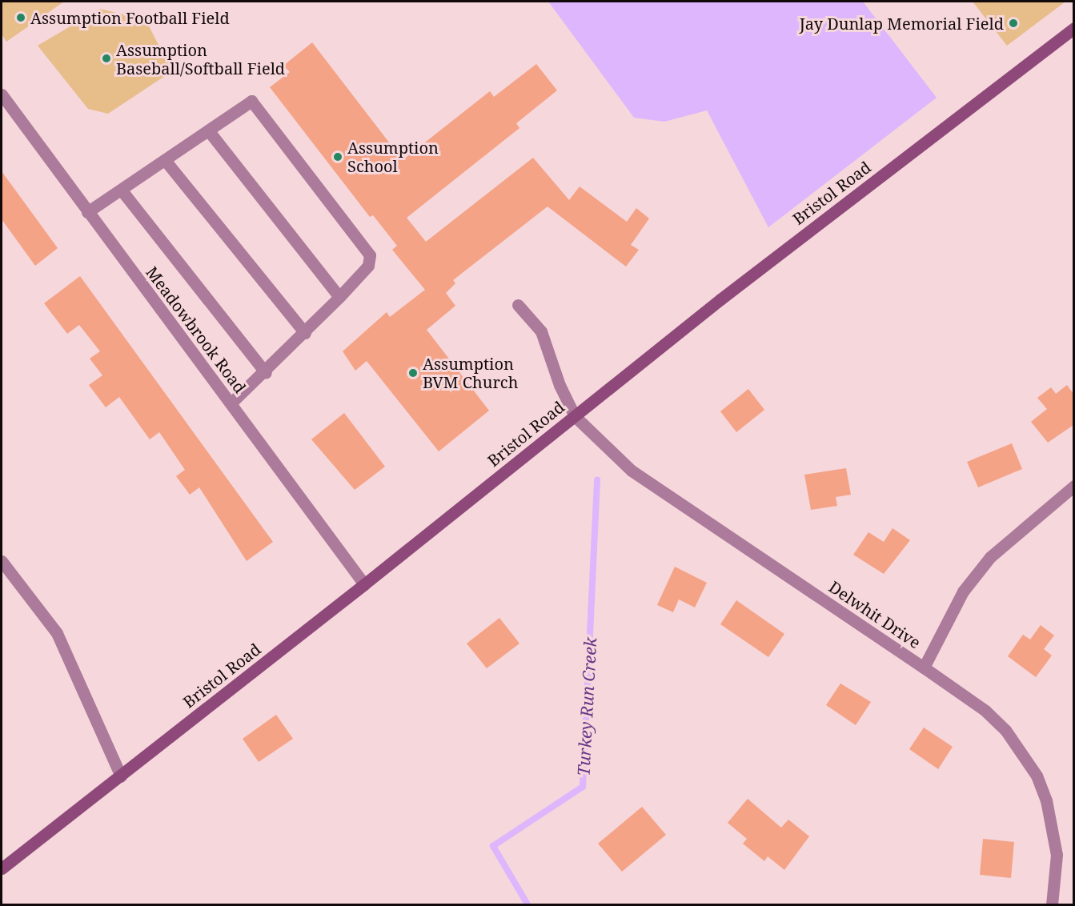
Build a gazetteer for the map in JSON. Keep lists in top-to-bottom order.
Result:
{
  "streets": {
    "main road": ["Bristol Road"],
    "street": ["Meadowbrook Road", "Delwhit Drive"]
  },
  "crossings": [
    ["Bristol Road", "Meadowbrook Road"],
    ["Bristol Road", "Delwhit Drive"]
  ],
  "water": ["Turkey Run Creek"],
  "places": [
    "Assumption Football Field",
    "Jay Dunlap Memorial Field",
    "Assumption Baseball/Softball Field",
    "Assumption School",
    "Assumption BVM Church"
  ]
}
